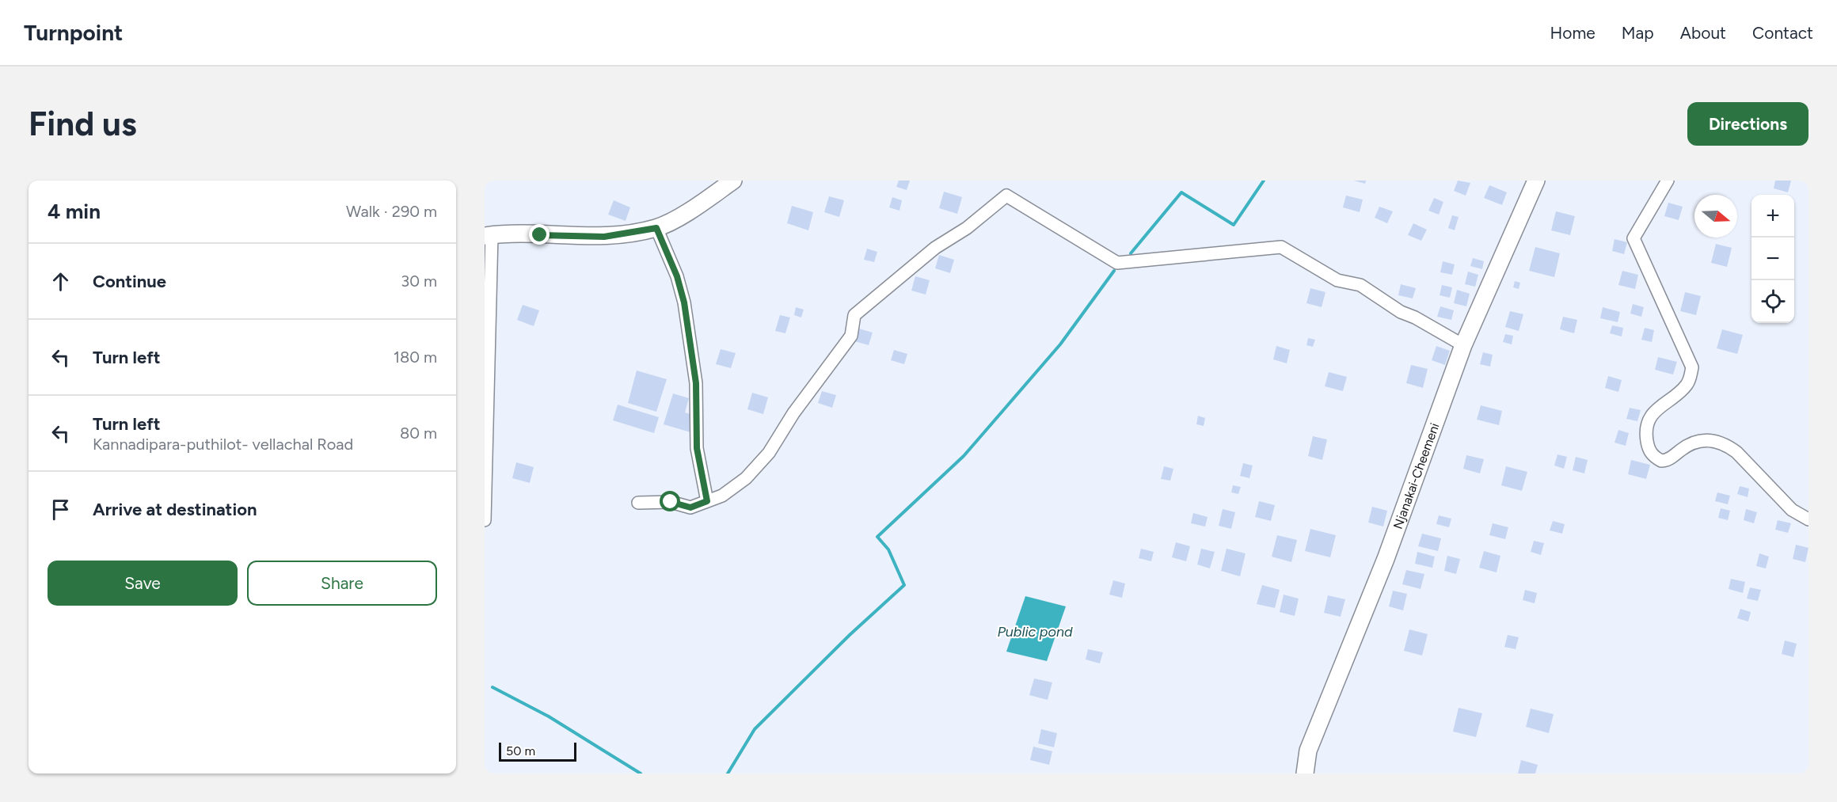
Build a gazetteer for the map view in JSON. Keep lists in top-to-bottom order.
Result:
{
  "streets": {
    "main road": ["Njanakai-Cheemeni"]
  },
  "water": ["Public pond"],
  "scale_bar": "50 m",
  "north": "right",
  "page": {
    "header": "Turnpoint",
    "nav": [
      "Home",
      "Map",
      "About",
      "Contact"
    ],
    "buttons": [
      "Directions",
      ["Save", "Share"]
    ],
    "title": "Find us",
    "heading": ["4 min", "Walk · 290 m"],
    "map_buttons": ["+", "−"],
    "list": [
      ["Continue", "30 m"],
      ["Turn left", "180 m"],
      ["Turn left", "Kannadipara-puthilot- vellachal Road", "80 m"],
      "Arrive at destination"
    ],
    "scale": "50 m"
  }
}
